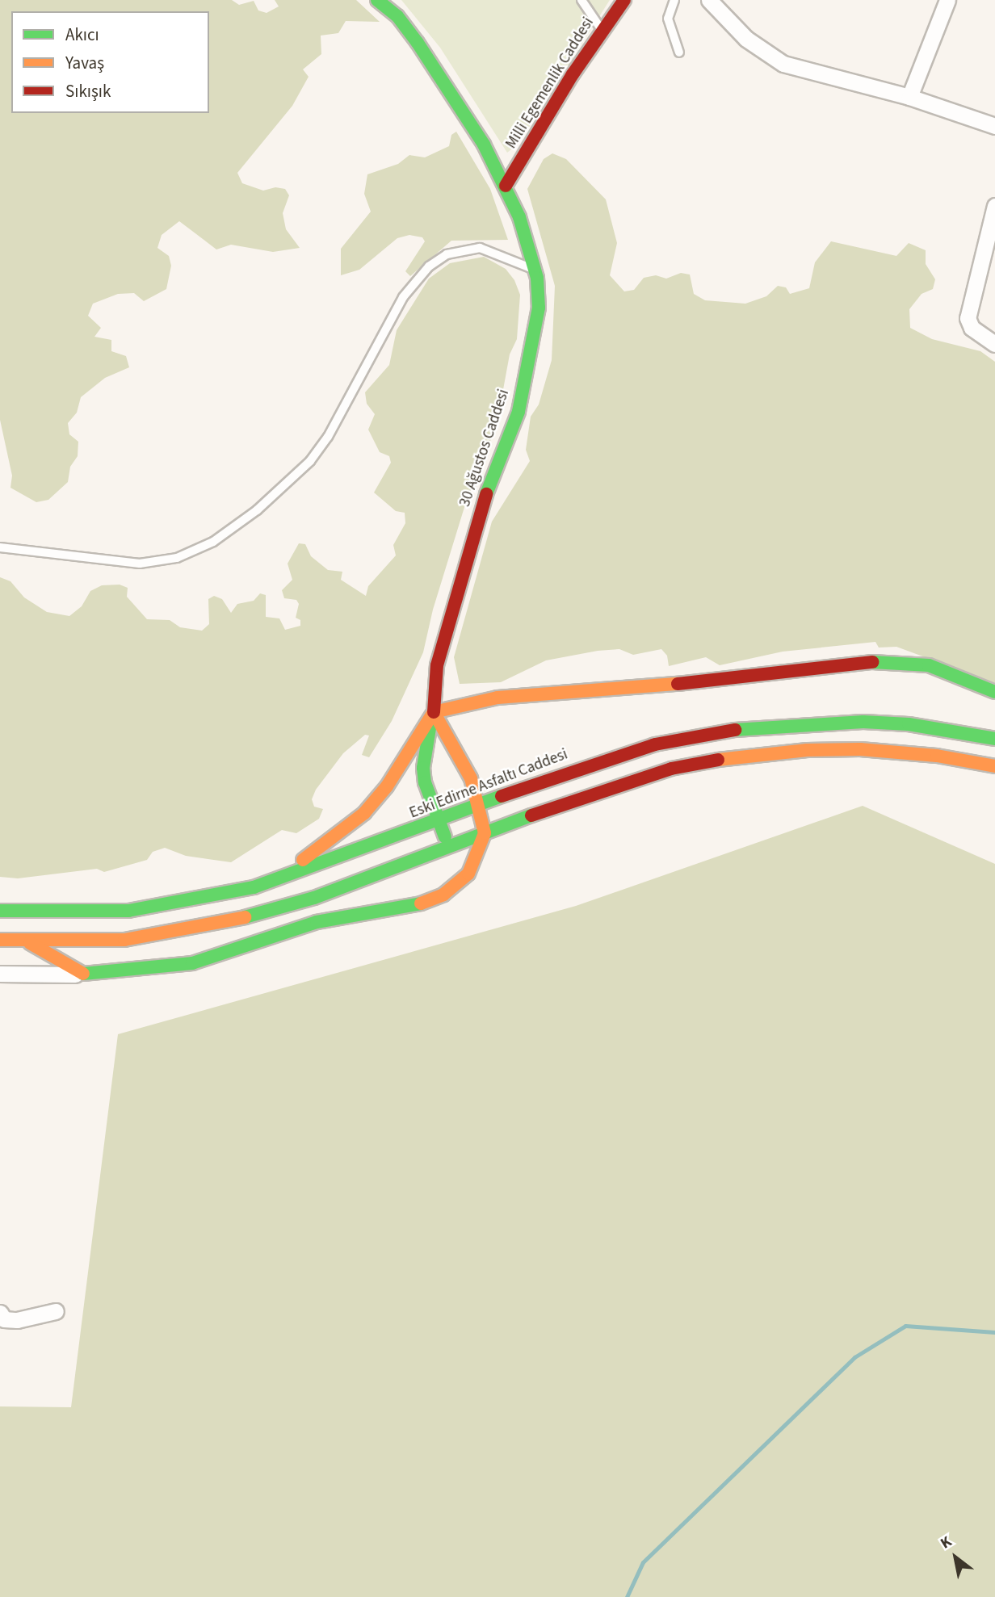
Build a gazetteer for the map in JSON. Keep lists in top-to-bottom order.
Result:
{
  "streets": {
    "main road": ["Milli Egemenlik Caddesi", "30 Ağustos Caddesi", "Eski Edirne Asfaltı Caddesi"]
  },
  "crossings": [
    ["Milli Egemenlik Caddesi", "30 Ağustos Caddesi"],
    ["30 Ağustos Caddesi", "Eski Edirne Asfaltı Caddesi"]
  ],
  "legend": ["Akıcı", "Yavaş", "Sıkışık"],
  "north": "top left"
}
